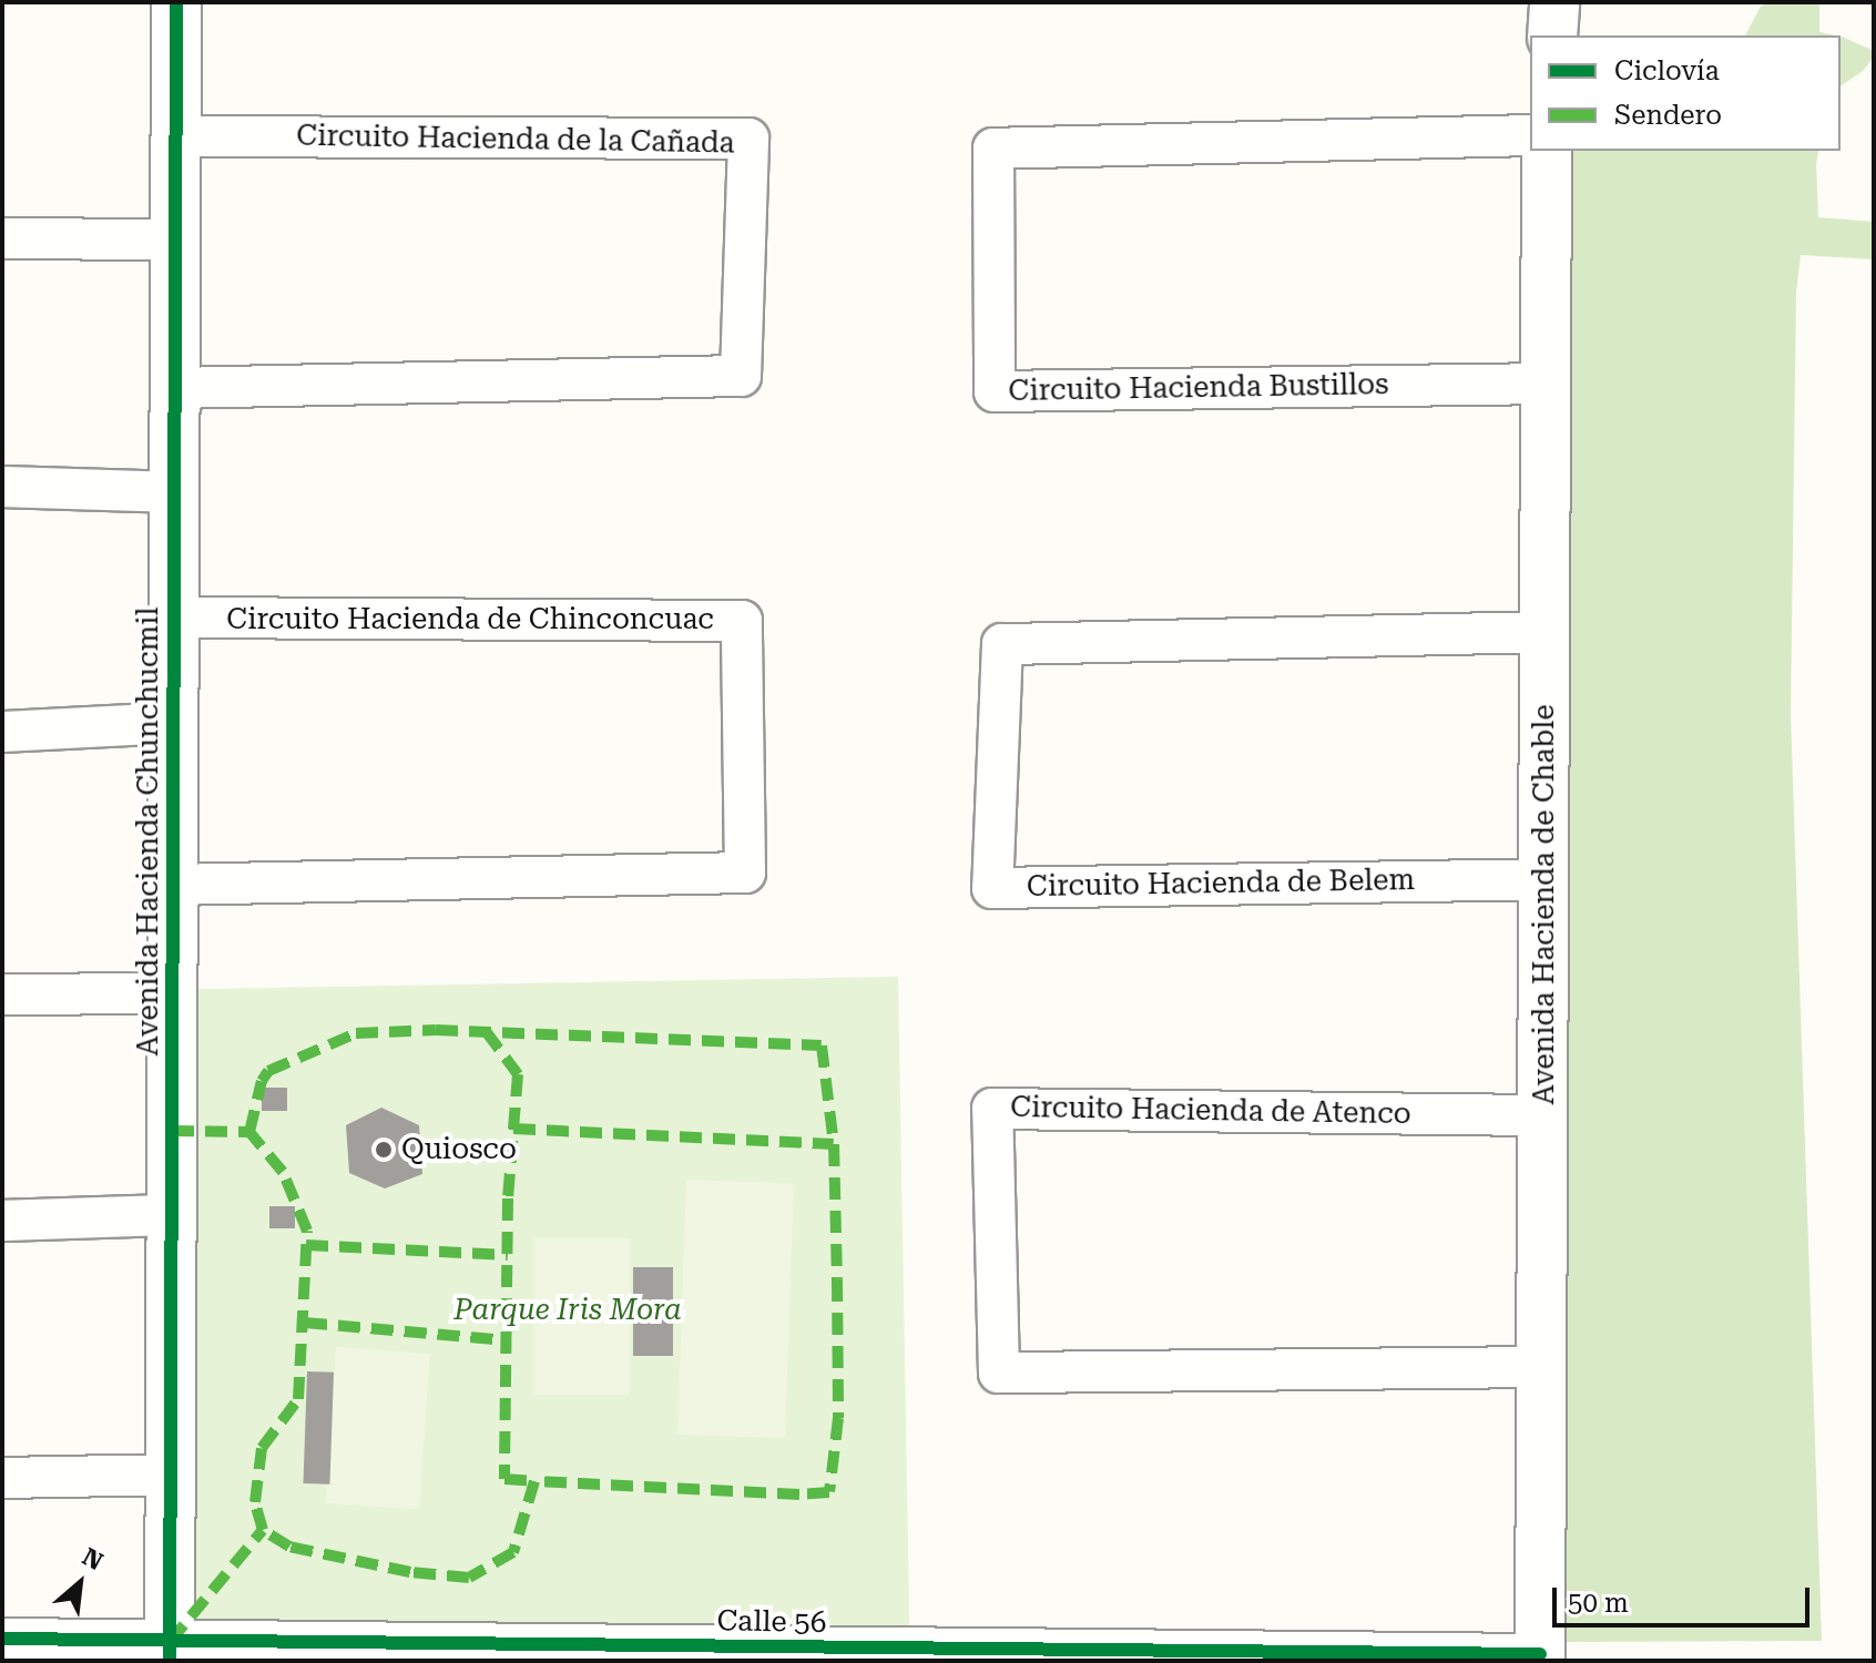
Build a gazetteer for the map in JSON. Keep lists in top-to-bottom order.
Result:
{
  "streets": {
    "street": [
      "Circuito Hacienda de la Cañada",
      "Circuito Hacienda Bustillos",
      "Circuito Hacienda de Chinconcuac",
      "Avenida Hacienda Chunchucmil",
      "Circuito Hacienda de Belem",
      "Avenida Hacienda de Chable",
      "Circuito Hacienda de Atenco",
      "Calle 56"
    ]
  },
  "crossings": [
    ["Circuito Hacienda de la Cañada", "Avenida Hacienda Chunchucmil"],
    ["Circuito Hacienda Bustillos", "Avenida Hacienda de Chable"],
    ["Circuito Hacienda de Chinconcuac", "Avenida Hacienda Chunchucmil"],
    ["Avenida Hacienda Chunchucmil", "Calle 56"],
    ["Circuito Hacienda de Belem", "Avenida Hacienda de Chable"],
    ["Avenida Hacienda de Chable", "Circuito Hacienda de Atenco"],
    ["Avenida Hacienda de Chable", "Calle 56"]
  ],
  "parks": ["Parque Iris Mora"],
  "places": ["Quiosco"],
  "legend": ["Ciclovía", "Sendero"],
  "scale_bar": "50 m",
  "north": "top right"
}
